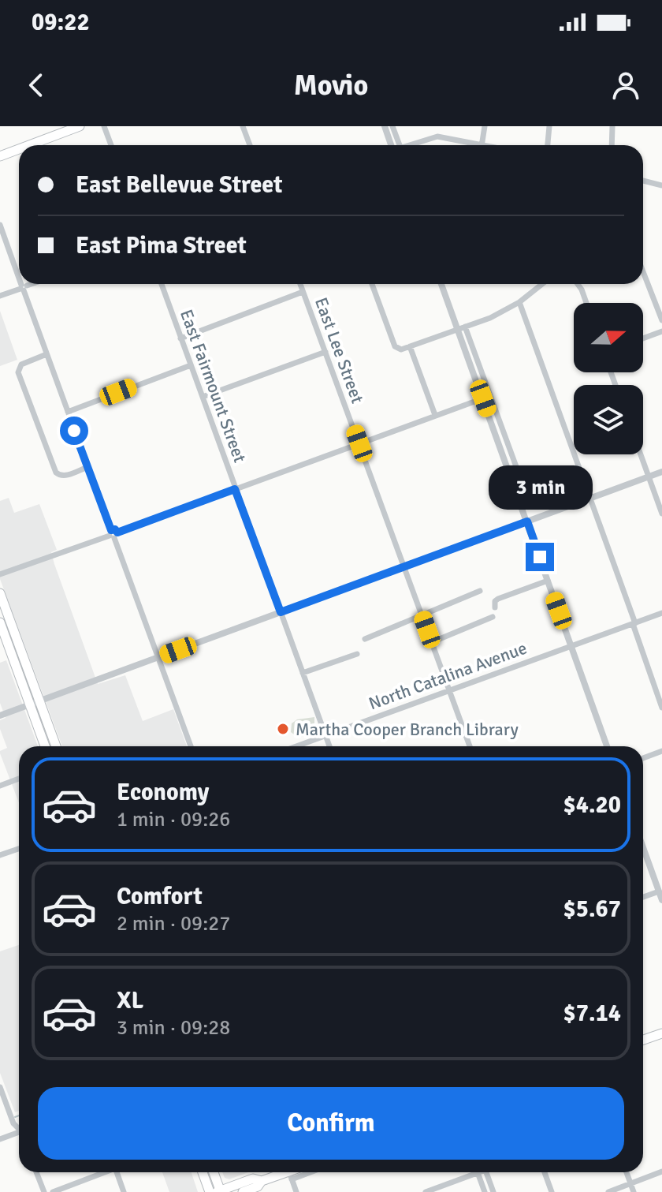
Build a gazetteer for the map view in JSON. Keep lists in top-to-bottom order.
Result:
{
  "streets": {
    "street": ["East Lee Street", "East Fairmount Street", "North Catalina Avenue"]
  },
  "crossings": [
    ["East Lee Street", "North Catalina Avenue"],
    ["East Fairmount Street", "North Catalina Avenue"]
  ],
  "places": ["Martha Cooper Branch Library"],
  "north": "right",
  "page": {
    "status": "09:22",
    "header": "Movio",
    "banner": ["East Bellevue Street", "East Pima Street"],
    "bubble": "3 min",
    "list": [
      {
        "name": "Economy",
        "note": "1 min · 09:26",
        "value": "$4.20"
      },
      {
        "name": "Comfort",
        "note": "2 min · 09:27",
        "value": "$5.67"
      },
      {
        "name": "XL",
        "note": "3 min · 09:28",
        "value": "$7.14"
      }
    ],
    "buttons": "Confirm"
  }
}
